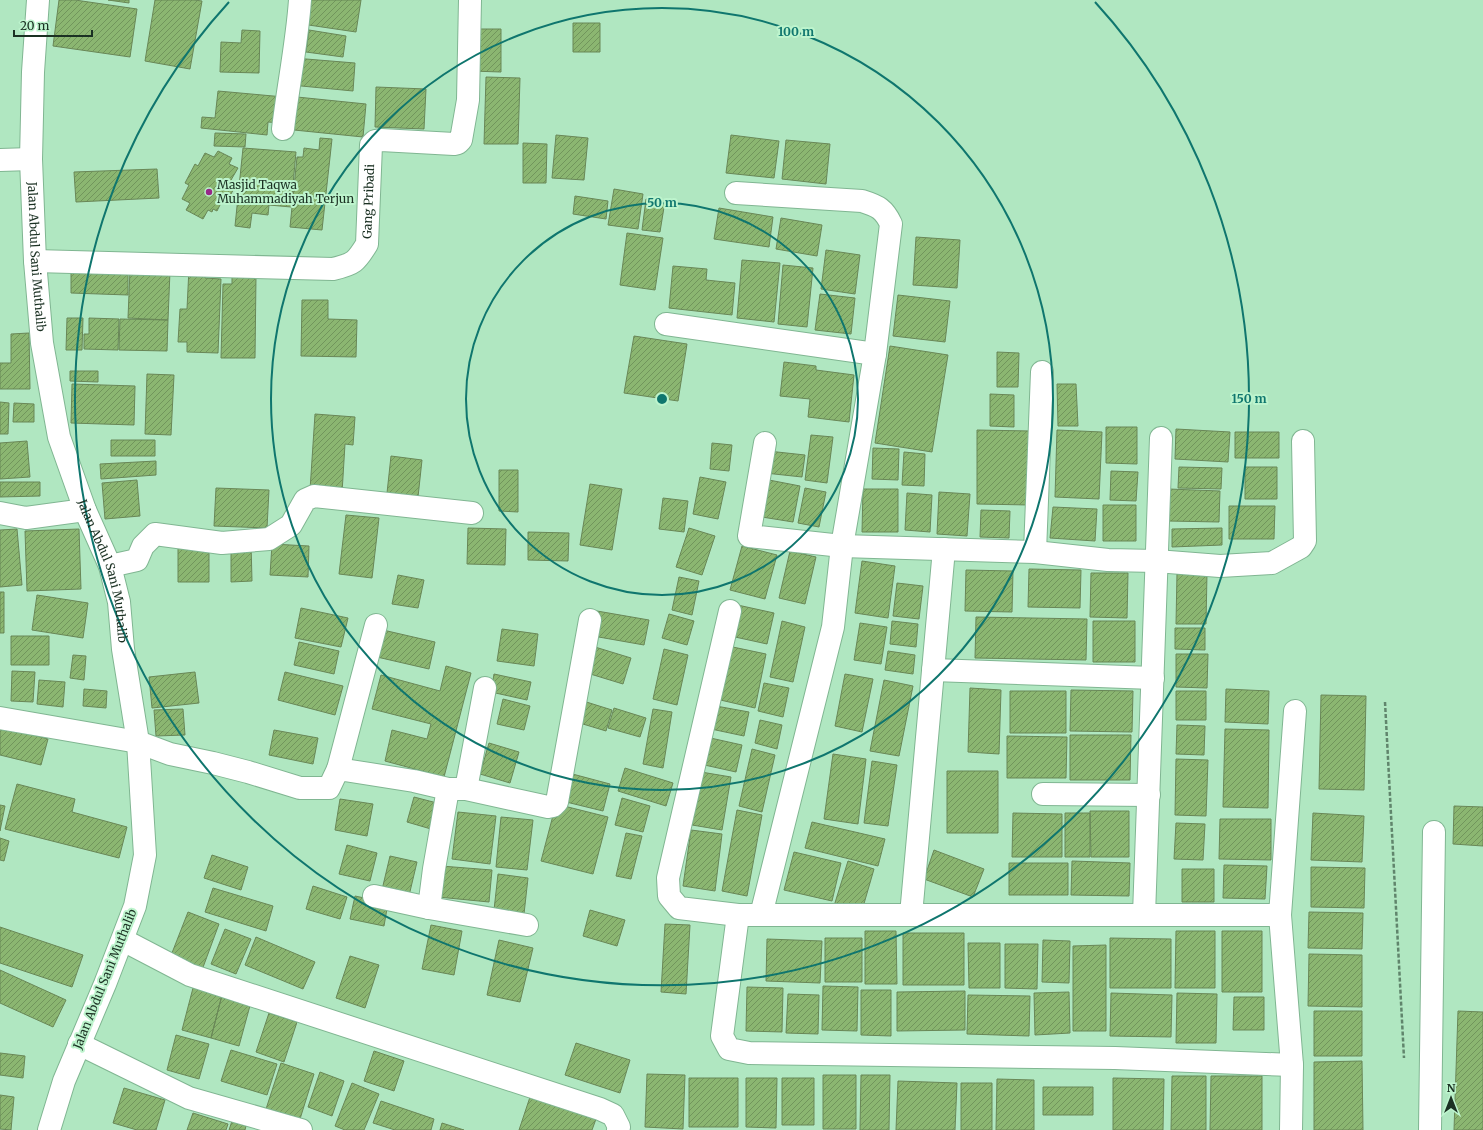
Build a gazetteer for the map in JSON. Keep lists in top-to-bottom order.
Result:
{
  "streets": {
    "street": ["Gang Pribadi", "Jalan Abdul Sani Muthalib"]
  },
  "crossings": [
    ["Gang Pribadi", "Jalan Abdul Sani Muthalib"]
  ],
  "places": ["Masjid Taqwa Muhammadiyah Terjun"],
  "scale_bar": "20 m",
  "north": "top",
  "rings": ["100 m", "50 m", "150 m"]
}
